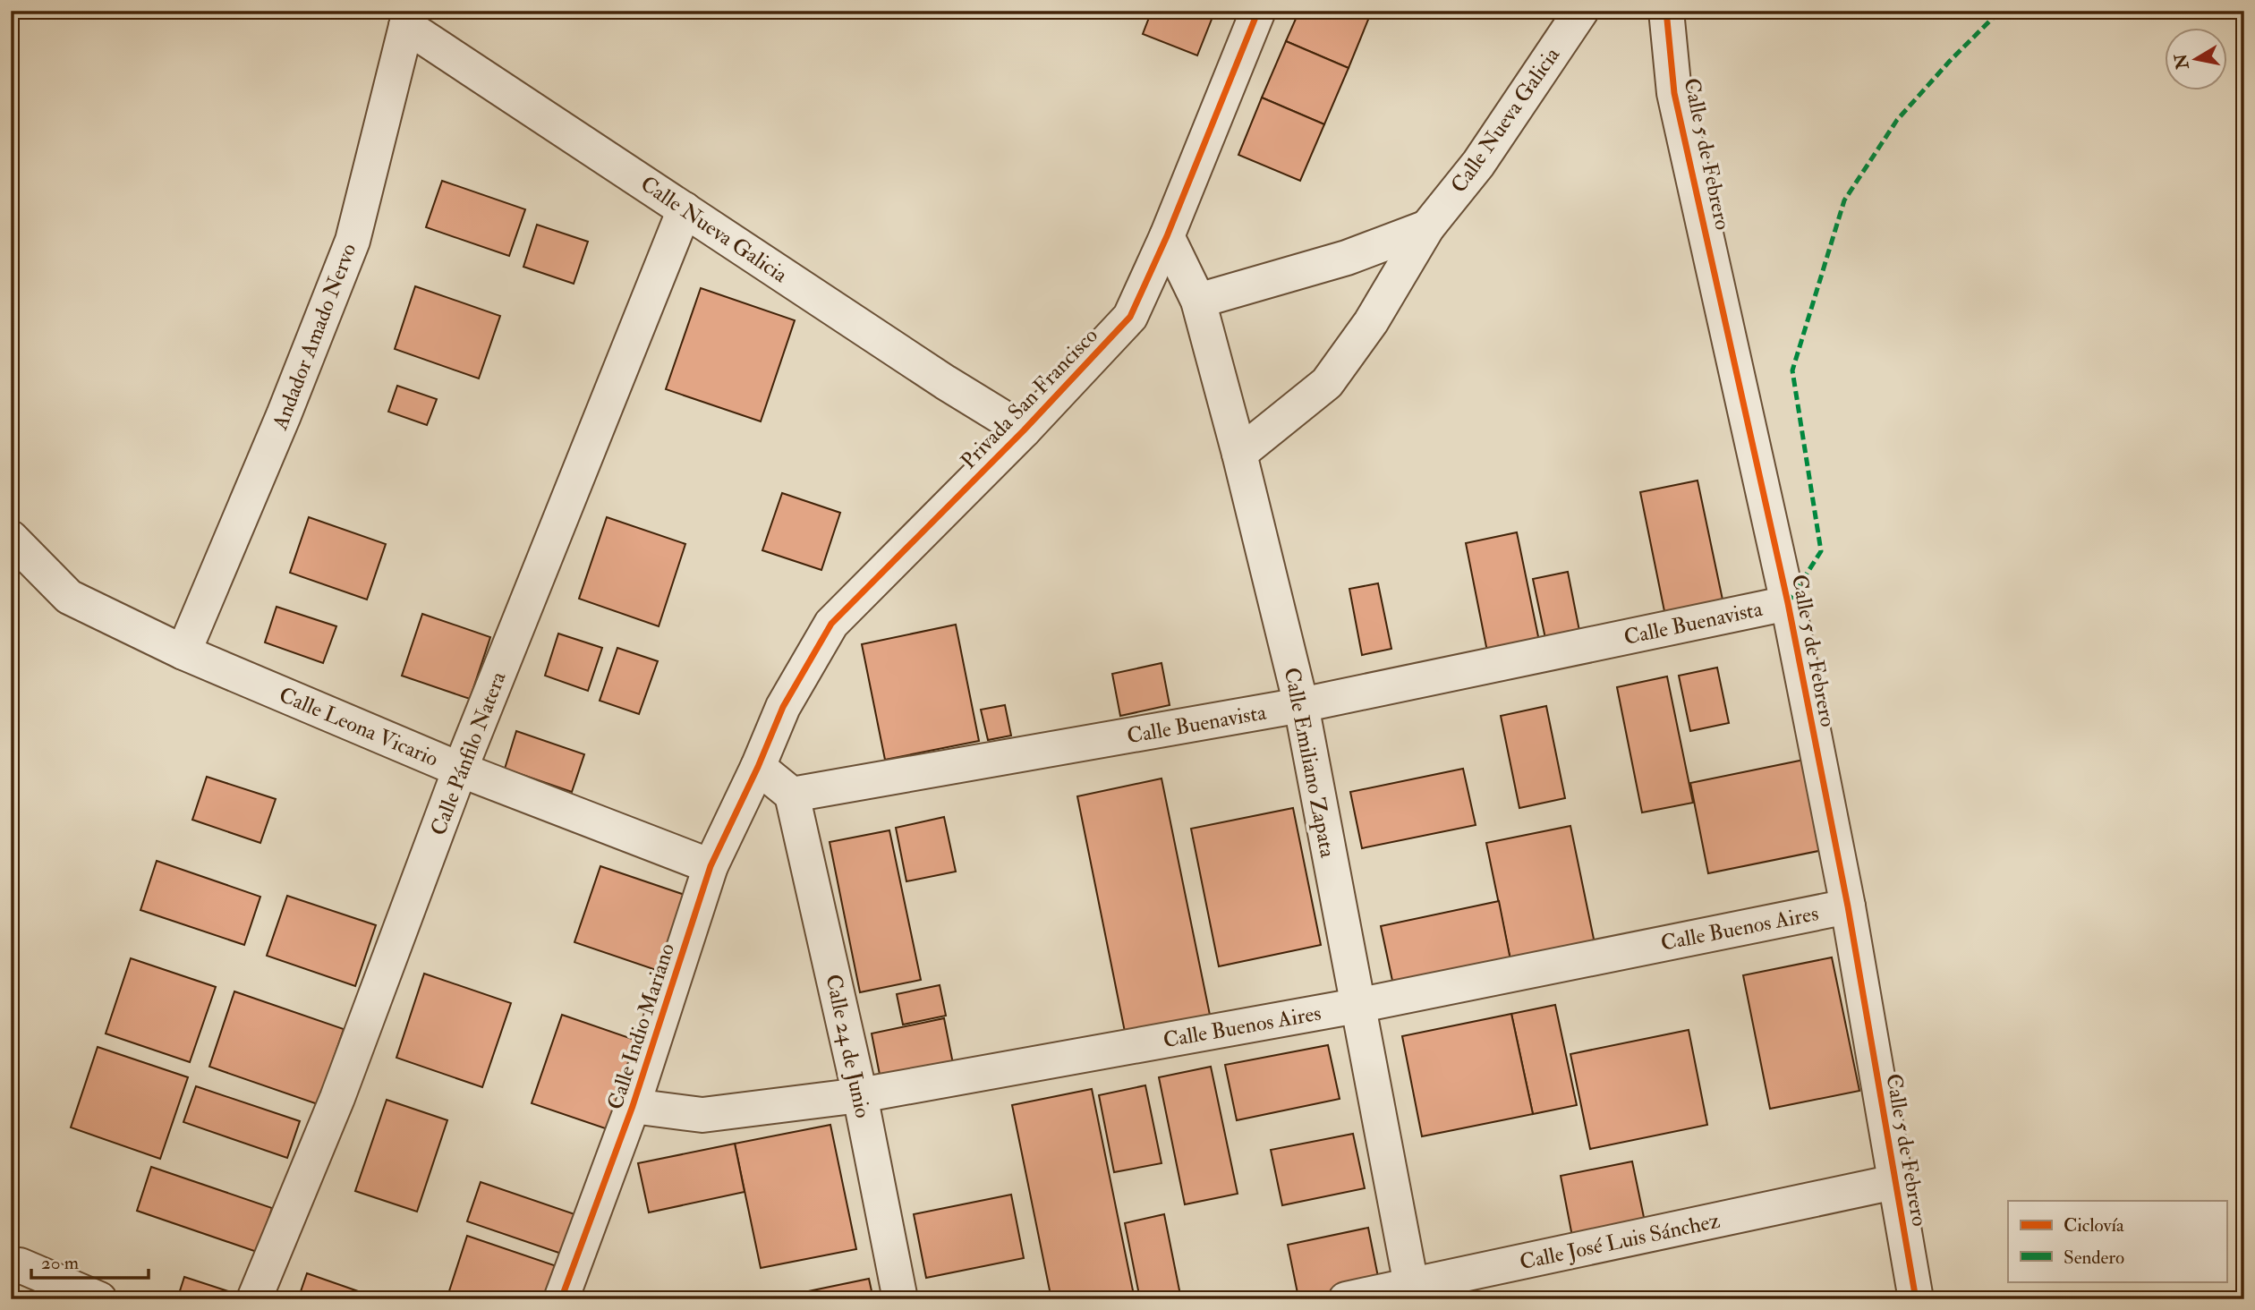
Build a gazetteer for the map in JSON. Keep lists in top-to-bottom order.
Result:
{
  "streets": {
    "street": [
      "Calle Nueva Galicia",
      "Calle 5 de Febrero",
      "Andador Amado Nervo",
      "Privada San Francisco",
      "Calle Buenavista",
      "Calle Leona Vicario",
      "Calle Pánfilo Natera",
      "Calle Emiliano Zapata",
      "Calle Buenos Aires",
      "Calle Indio Mariano",
      "Calle 24 de Junio",
      "Calle José Luis Sánchez"
    ]
  },
  "crossings": [
    ["Calle Nueva Galicia", "Andador Amado Nervo"],
    ["Calle Nueva Galicia", "Privada San Francisco"],
    ["Calle Nueva Galicia", "Calle Pánfilo Natera"],
    ["Calle Nueva Galicia", "Calle Emiliano Zapata"],
    ["Calle 5 de Febrero", "Calle Buenavista"],
    ["Calle 5 de Febrero", "Calle Buenos Aires"],
    ["Calle 5 de Febrero", "Calle José Luis Sánchez"],
    ["Andador Amado Nervo", "Calle Leona Vicario"],
    ["Privada San Francisco", "Calle Emiliano Zapata"],
    ["Privada San Francisco", "Calle Indio Mariano"],
    ["Calle Buenavista", "Calle Emiliano Zapata"],
    ["Calle Buenavista", "Calle 24 de Junio"],
    ["Calle Leona Vicario", "Calle Pánfilo Natera"],
    ["Calle Leona Vicario", "Calle Indio Mariano"],
    ["Calle Emiliano Zapata", "Calle Buenos Aires"],
    ["Calle Emiliano Zapata", "Calle José Luis Sánchez"],
    ["Calle Buenos Aires", "Calle Indio Mariano"],
    ["Calle Buenos Aires", "Calle 24 de Junio"]
  ],
  "legend": ["Ciclovía", "Sendero"],
  "scale_bar": "20 m",
  "north": "left"
}
